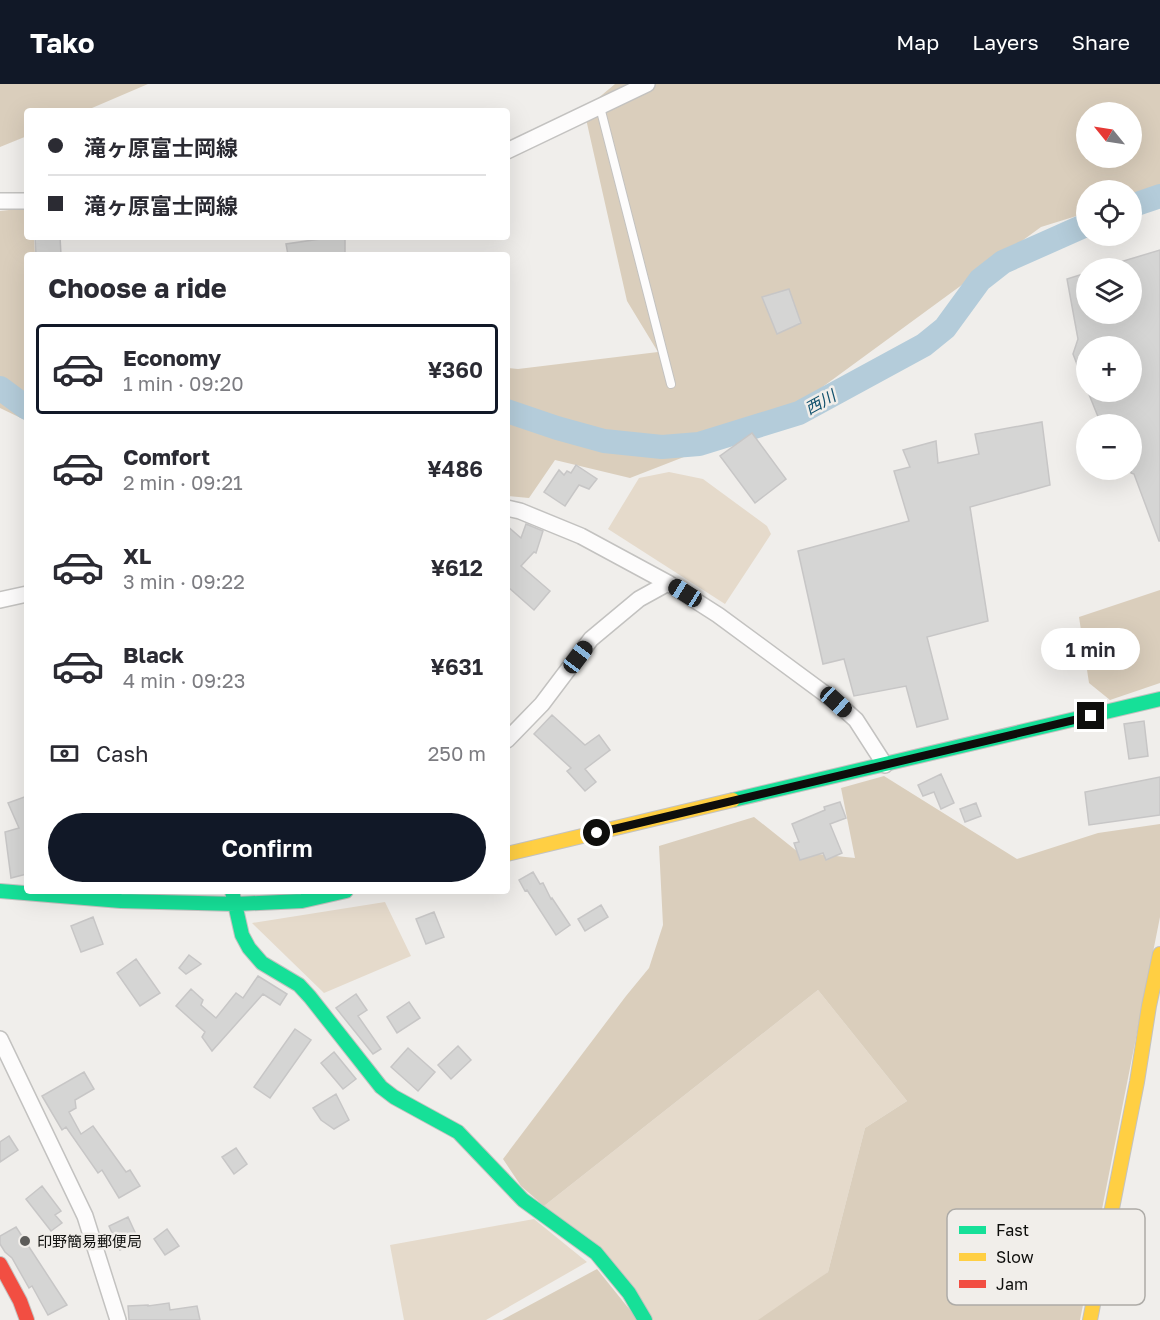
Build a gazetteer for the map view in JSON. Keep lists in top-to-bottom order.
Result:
{
  "water": ["西川"],
  "places": ["印野簡易郵便局"],
  "legend": ["Fast", "Slow", "Jam"],
  "north": "top left",
  "page": {
    "header": "Tako",
    "nav": ["Map", "Layers", "Share"],
    "map_buttons": ["+", "−"],
    "banner": ["滝ヶ原富士岡線", "滝ヶ原富士岡線"],
    "heading": "Choose a ride",
    "list": [
      {
        "name": "Economy",
        "note": "1 min · 09:20",
        "value": "¥360"
      },
      {
        "name": "Comfort",
        "note": "2 min · 09:21",
        "value": "¥486"
      },
      {
        "name": "XL",
        "note": "3 min · 09:22",
        "value": "¥612"
      },
      {
        "name": "Black",
        "note": "4 min · 09:23",
        "value": "¥631"
      }
    ],
    "bubble": "1 min",
    "pay": ["Cash", "250 m"],
    "buttons": "Confirm"
  }
}
